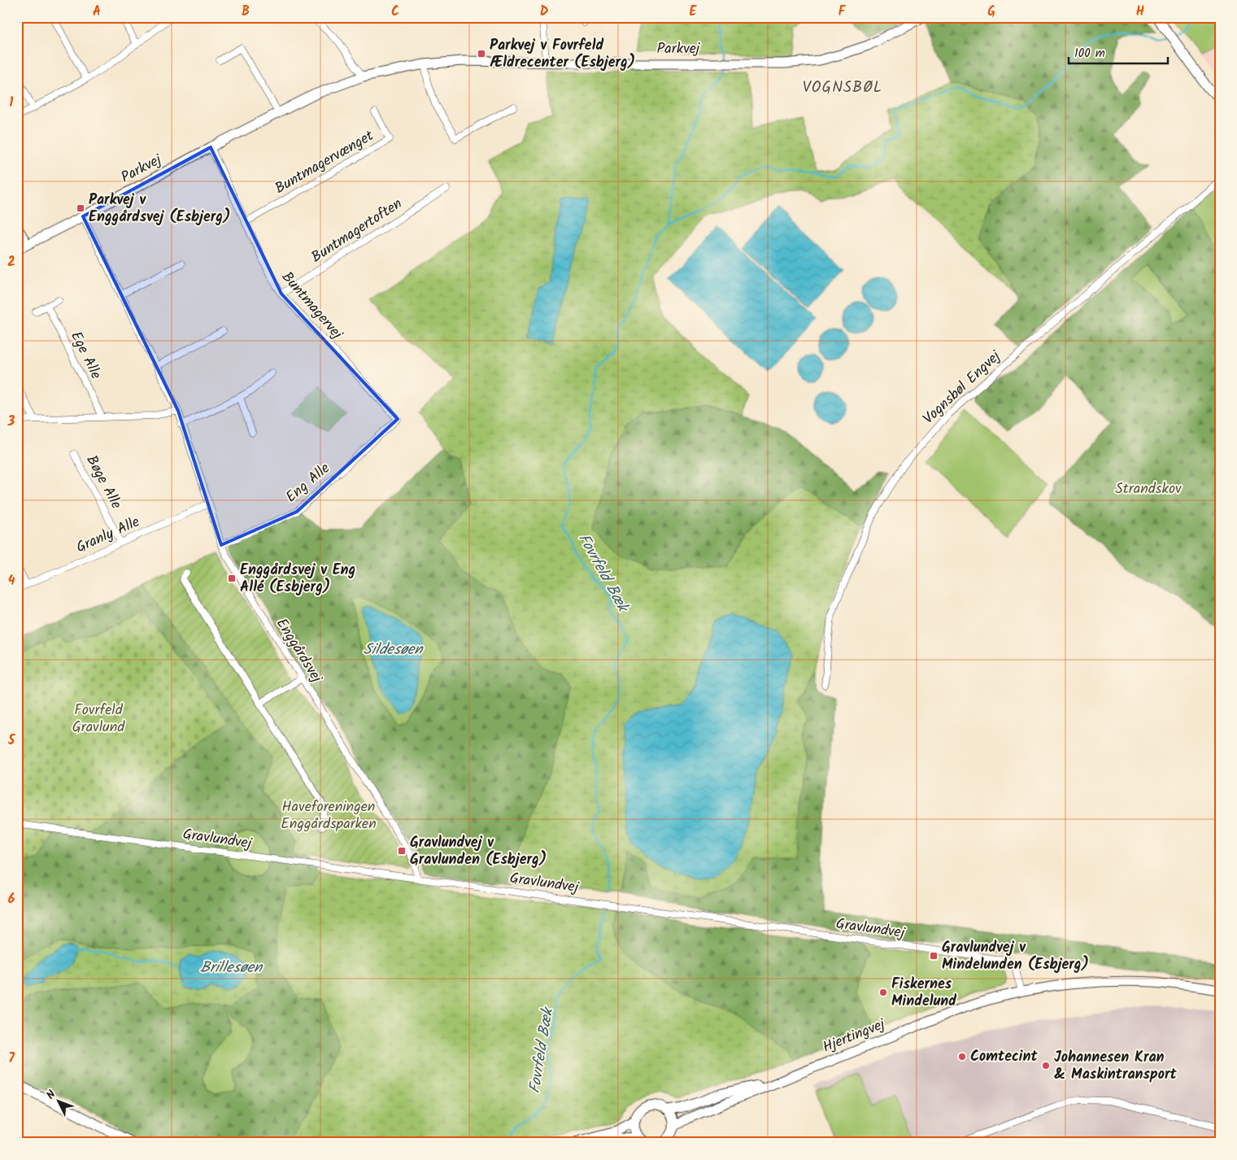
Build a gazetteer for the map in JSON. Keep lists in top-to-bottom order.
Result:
{
  "streets": {
    "street": [
      "Parkvej",
      "Buntmagervænget",
      "Buntmagertoften",
      "Buntmagervej",
      "Ege Alle",
      "Vognsbøl Engvej",
      "Bøge Alle",
      "Eng Alle",
      "Granly Alle",
      "Enggårdsvej",
      "Gravlundvej",
      "Hjertingvej"
    ]
  },
  "crossings": [
    ["Parkvej", "Buntmagervej"],
    ["Parkvej", "Enggårdsvej"],
    ["Buntmagervænget", "Buntmagervej"],
    ["Buntmagertoften", "Buntmagervej"],
    ["Buntmagervej", "Eng Alle"],
    ["Bøge Alle", "Granly Alle"],
    ["Eng Alle", "Enggårdsvej"],
    ["Granly Alle", "Enggårdsvej"],
    ["Enggårdsvej", "Gravlundvej"],
    ["Gravlundvej", "Hjertingvej"]
  ],
  "districts": ["VOGNSBØL"],
  "water": ["Fovrfeld Bæk", "Sildesøen", "Brillesøen"],
  "parks": ["Strandskov", "Fovrfeld Gravlund", "Haveforeningen Enggårdsparken"],
  "places": {
    "transit": [
      "Parkvej v Fovrfeld Ældrecenter (Esbjerg)",
      "Parkvej v Enggårdsvej (Esbjerg)",
      "Enggårdsvej v Eng Allé (Esbjerg)",
      "Gravlundvej v Gravlunden (Esbjerg)",
      "Gravlundvej v Mindelunden (Esbjerg)"
    ],
    "other": ["Fiskernes Mindelund", "Comtecint", "Johannesen Kran & Maskintransport"]
  },
  "scale_bar": "100 m",
  "north": "top left",
  "grid": {
    "columns": [
      "A",
      "B",
      "C",
      "D",
      "E",
      "F",
      "G",
      "H"
    ],
    "rows": [
      "1",
      "2",
      "3",
      "4",
      "5",
      "6",
      "7"
    ]
  }
}
